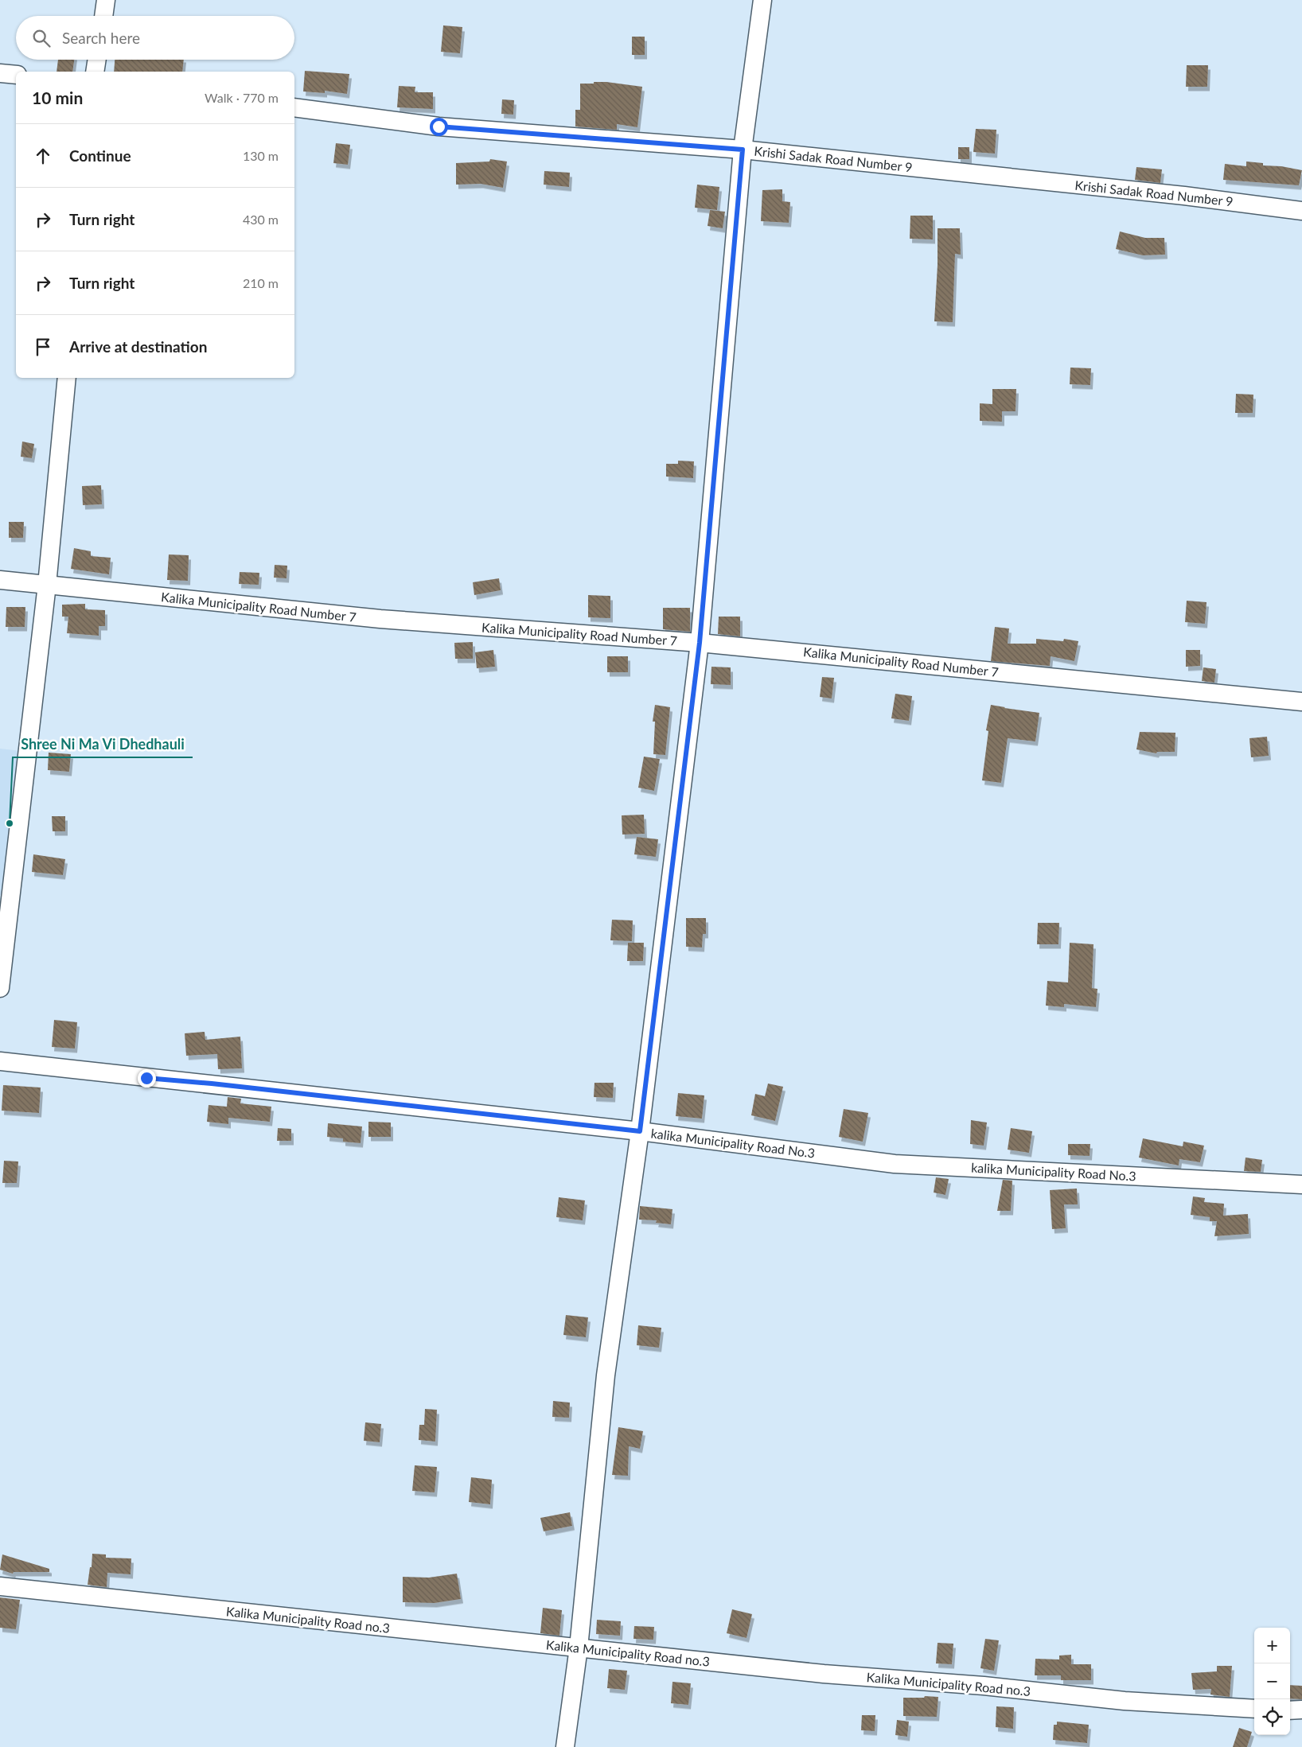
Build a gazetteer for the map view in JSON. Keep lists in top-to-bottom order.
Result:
{
  "streets": {
    "street": [
      "Krishi Sadak Road Number 9",
      "Kalika Municipality Road Number 7",
      "kalika Municipality Road No.3",
      "Kalika Municipality Road no.3"
    ]
  },
  "places": ["Shree Ni Ma Vi Dhedhauli"],
  "page": {
    "search": "Search here",
    "heading": ["10 min", "Walk · 770 m"],
    "list": [
      ["Continue", "130 m"],
      ["Turn right", "430 m"],
      ["Turn right", "210 m"],
      "Arrive at destination"
    ],
    "map_buttons": ["+", "−"]
  }
}
